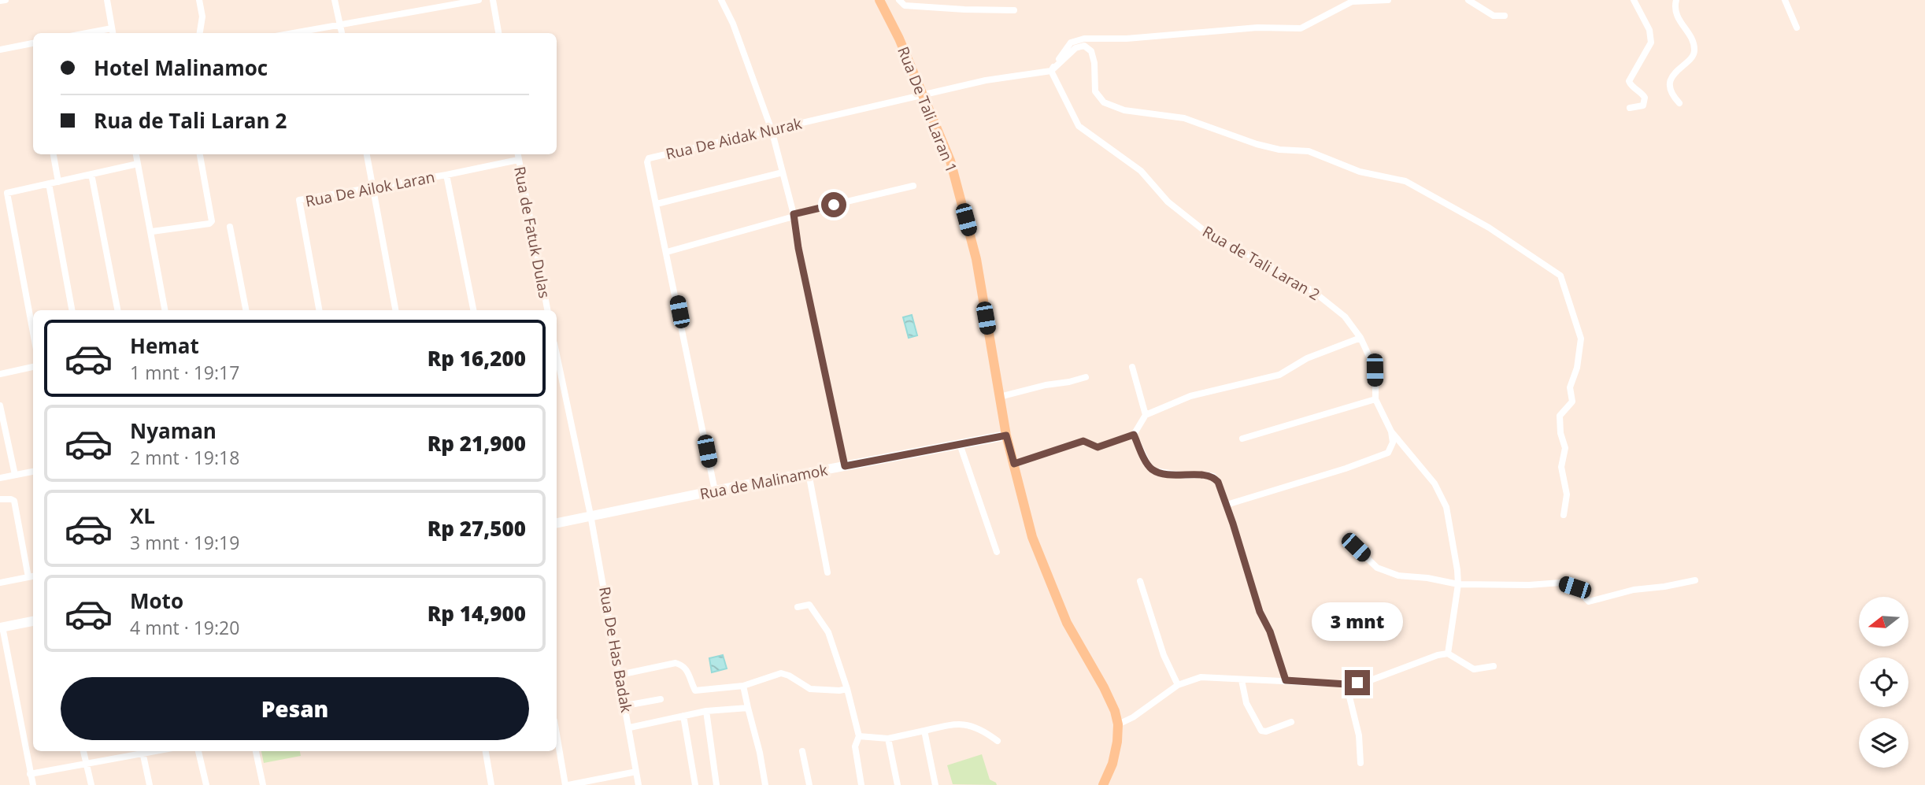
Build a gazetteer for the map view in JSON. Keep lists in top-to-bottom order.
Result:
{
  "streets": {
    "main road": ["Rua De Tali Laran 1"],
    "street": [
      "Rua De Aidak Nurak",
      "Rua De Ailok Laran",
      "Rua de Fatuk Dulas",
      "Rua de Tali Laran 2",
      "Rua de Malinamok",
      "Rua De Has Badak"
    ]
  },
  "crossings": [
    ["Rua De Tali Laran 1", "Rua De Aidak Nurak"],
    ["Rua De Tali Laran 1", "Rua de Malinamok"],
    ["Rua De Aidak Nurak", "Rua de Tali Laran 2"],
    ["Rua De Aidak Nurak", "Rua de Malinamok"],
    ["Rua De Ailok Laran", "Rua de Fatuk Dulas"],
    ["Rua de Malinamok", "Rua De Has Badak"]
  ],
  "north": "left",
  "page": {
    "banner": ["Hotel Malinamoc", "Rua de Tali Laran 2"],
    "list": [
      {
        "name": "Hemat",
        "note": "1 mnt · 19:17",
        "value": "Rp 16,200"
      },
      {
        "name": "Nyaman",
        "note": "2 mnt · 19:18",
        "value": "Rp 21,900"
      },
      {
        "name": "XL",
        "note": "3 mnt · 19:19",
        "value": "Rp 27,500"
      },
      {
        "name": "Moto",
        "note": "4 mnt · 19:20",
        "value": "Rp 14,900"
      }
    ],
    "bubble": "3 mnt",
    "buttons": "Pesan"
  }
}
